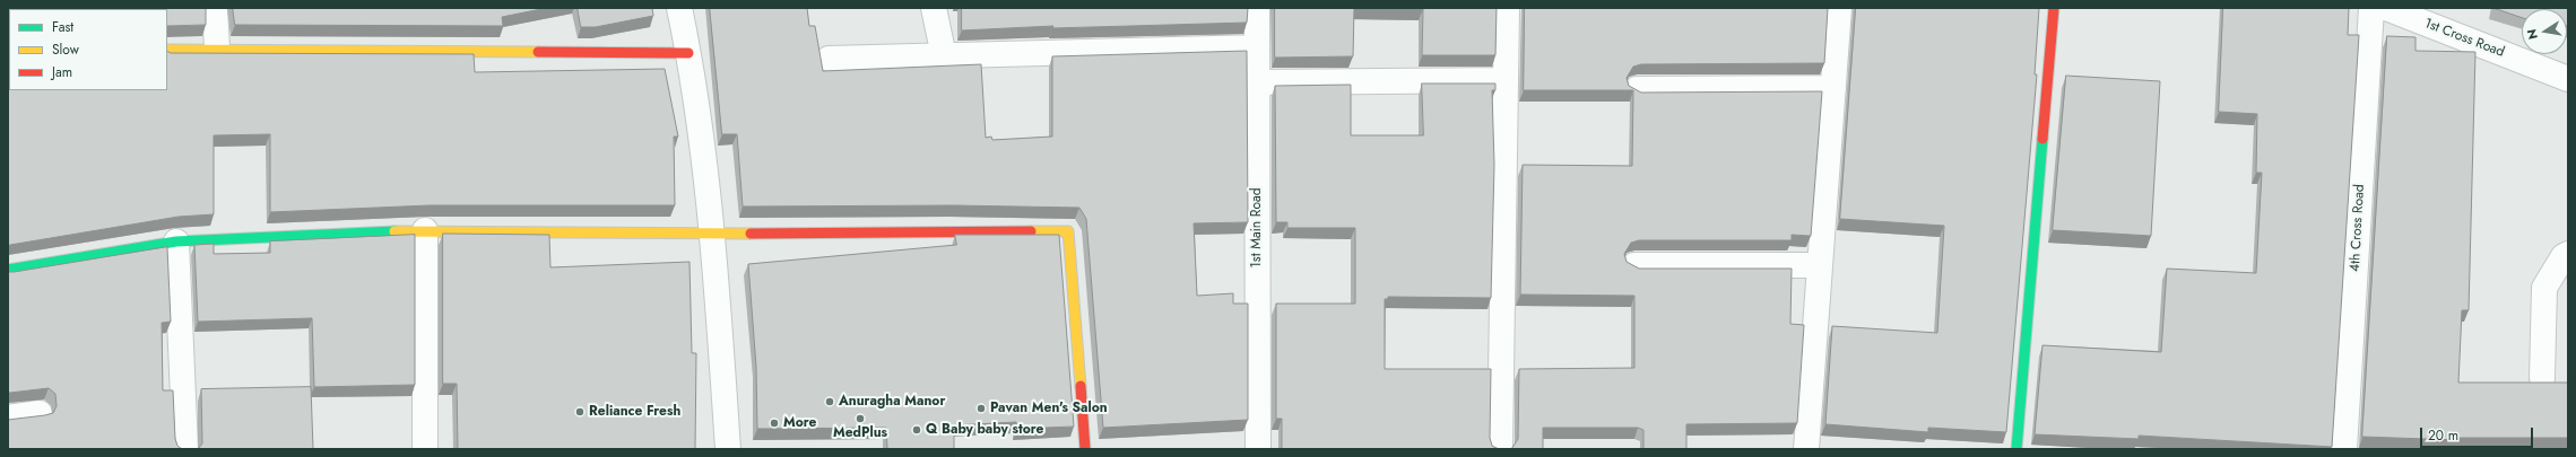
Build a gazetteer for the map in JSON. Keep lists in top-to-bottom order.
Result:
{
  "streets": {
    "street": ["1st Cross Road", "1st Main Road", "4th Cross Road"]
  },
  "places": [
    "Anuragha Manor",
    "Pavan Men's Salon",
    "Reliance Fresh",
    "MedPlus",
    "More",
    "Q Baby baby store"
  ],
  "legend": ["Fast", "Slow", "Jam"],
  "scale_bar": "20 m",
  "north": "left"
}
